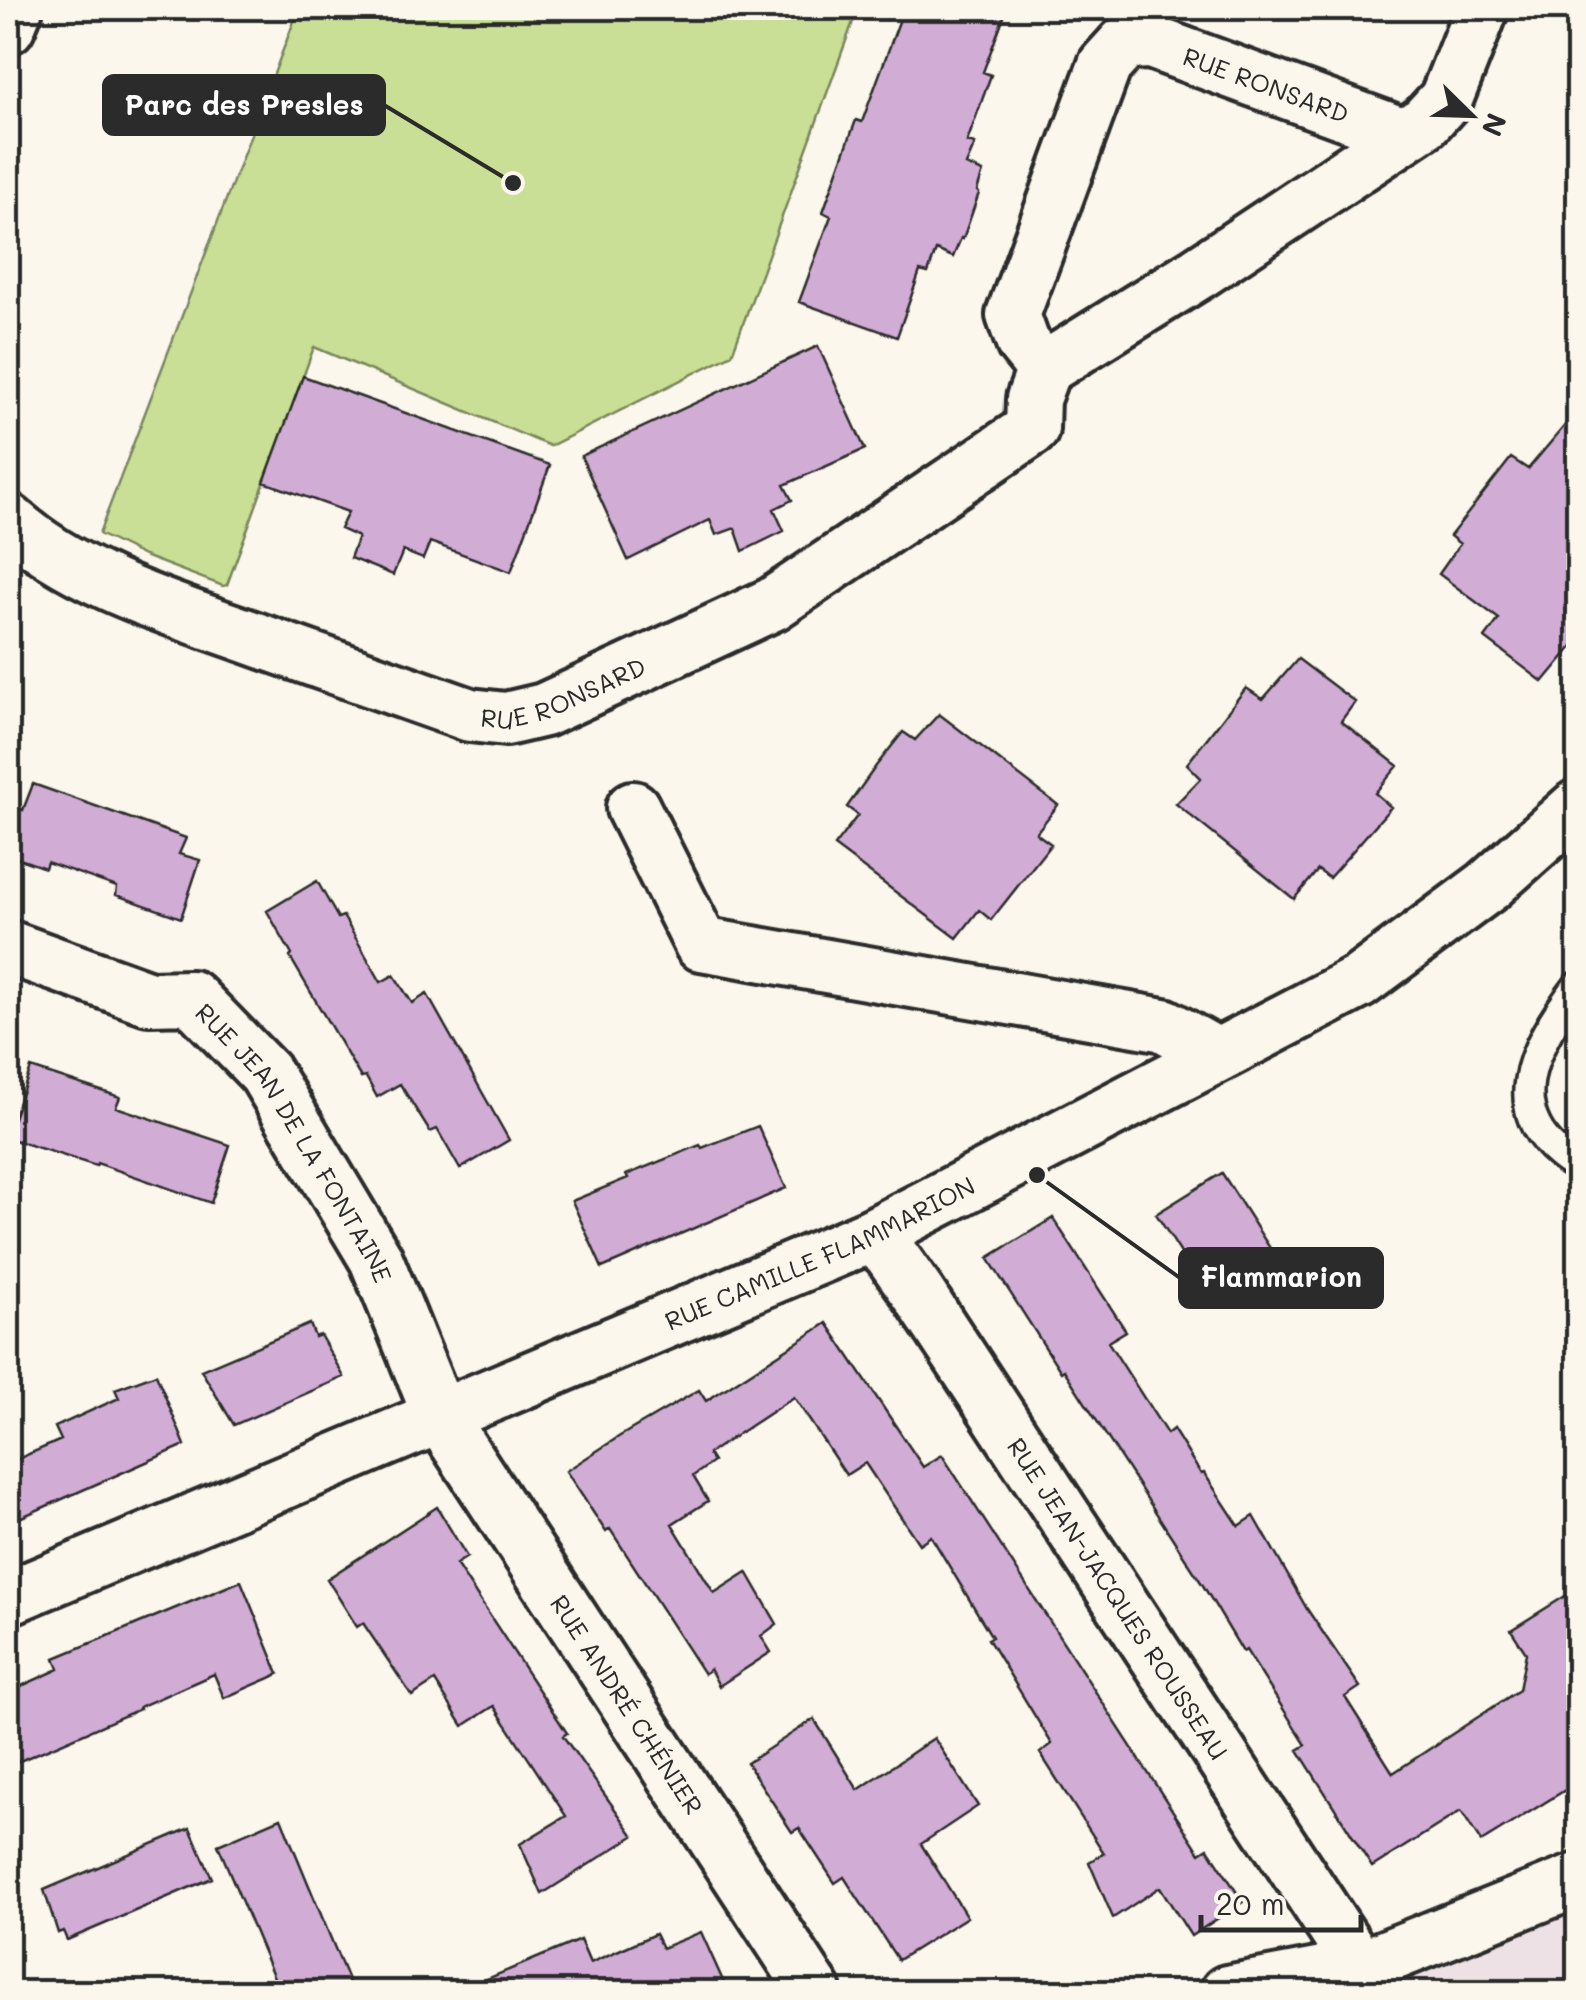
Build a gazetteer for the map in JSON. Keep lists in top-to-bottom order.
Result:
{
  "streets": {
    "street": [
      "RUE RONSARD",
      "RUE JEAN DE LA FONTAINE",
      "RUE CAMILLE FLAMMARION",
      "RUE JEAN-JACQUES ROUSSEAU",
      "RUE ANDRÉ CHÉNIER"
    ]
  },
  "crossings": [
    ["RUE JEAN DE LA FONTAINE", "RUE CAMILLE FLAMMARION"],
    ["RUE JEAN DE LA FONTAINE", "RUE ANDRÉ CHÉNIER"],
    ["RUE CAMILLE FLAMMARION", "RUE JEAN-JACQUES ROUSSEAU"],
    ["RUE CAMILLE FLAMMARION", "RUE ANDRÉ CHÉNIER"]
  ],
  "places": ["Parc des Presles", "Flammarion"],
  "scale_bar": "20 m",
  "north": "bottom right"
}
